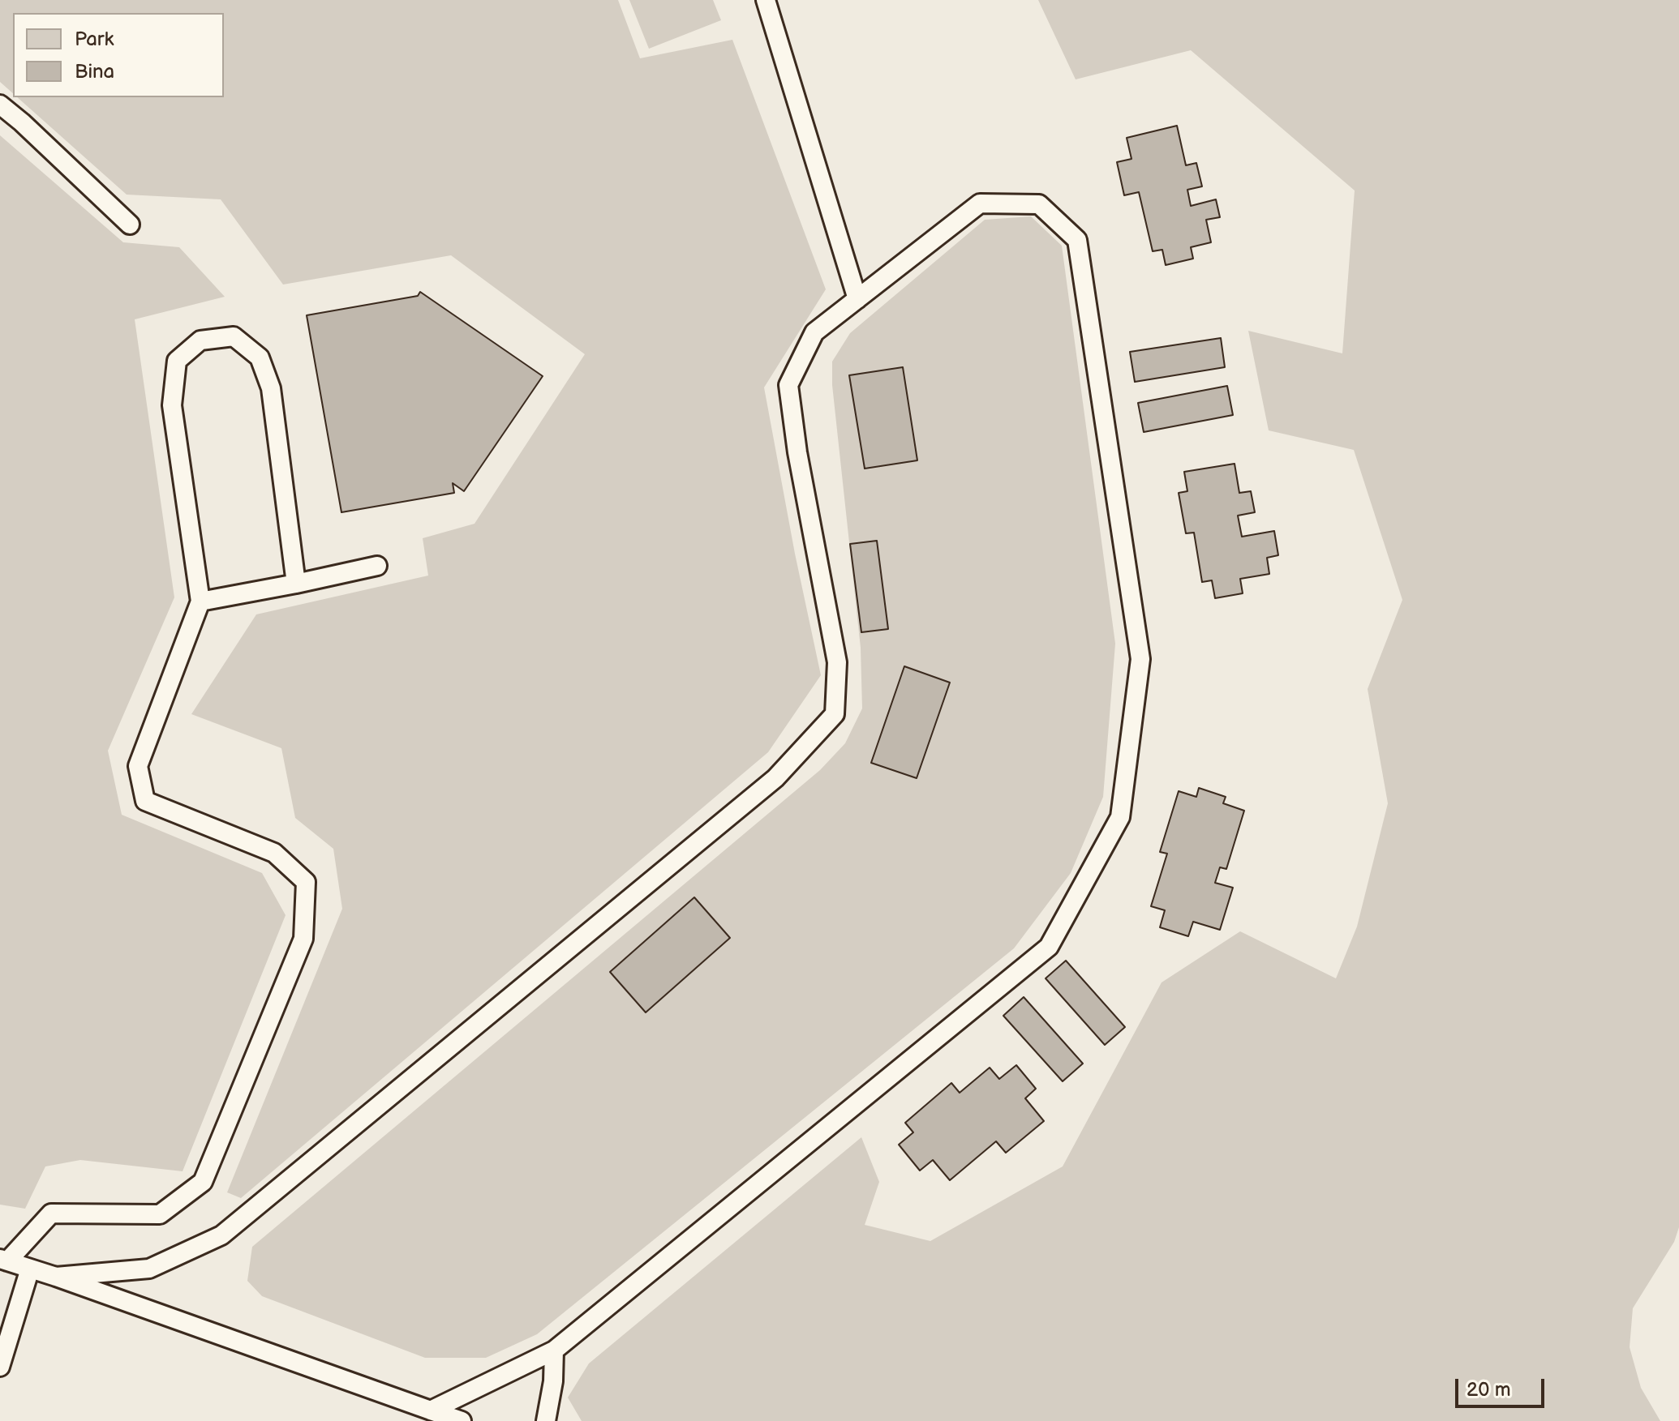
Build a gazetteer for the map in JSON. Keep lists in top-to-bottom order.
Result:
{
  "legend": ["Park", "Bina"],
  "scale_bar": "20 m"
}
